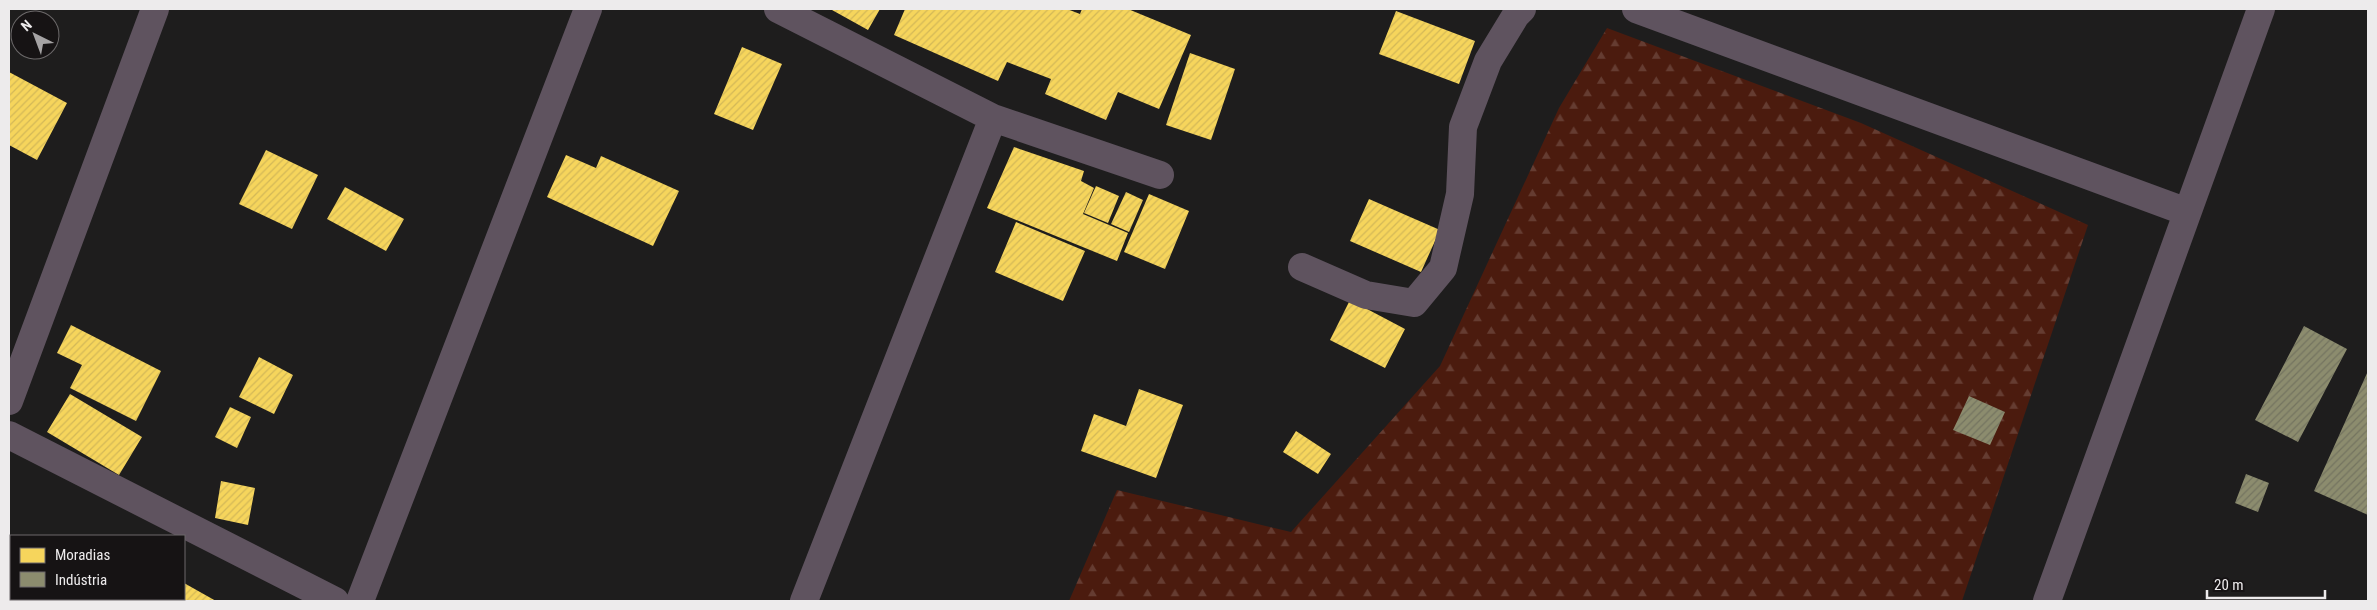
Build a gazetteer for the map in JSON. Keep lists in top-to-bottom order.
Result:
{
  "legend": ["Moradias", "Indústria"],
  "scale_bar": "20 m",
  "north": "top left"
}
